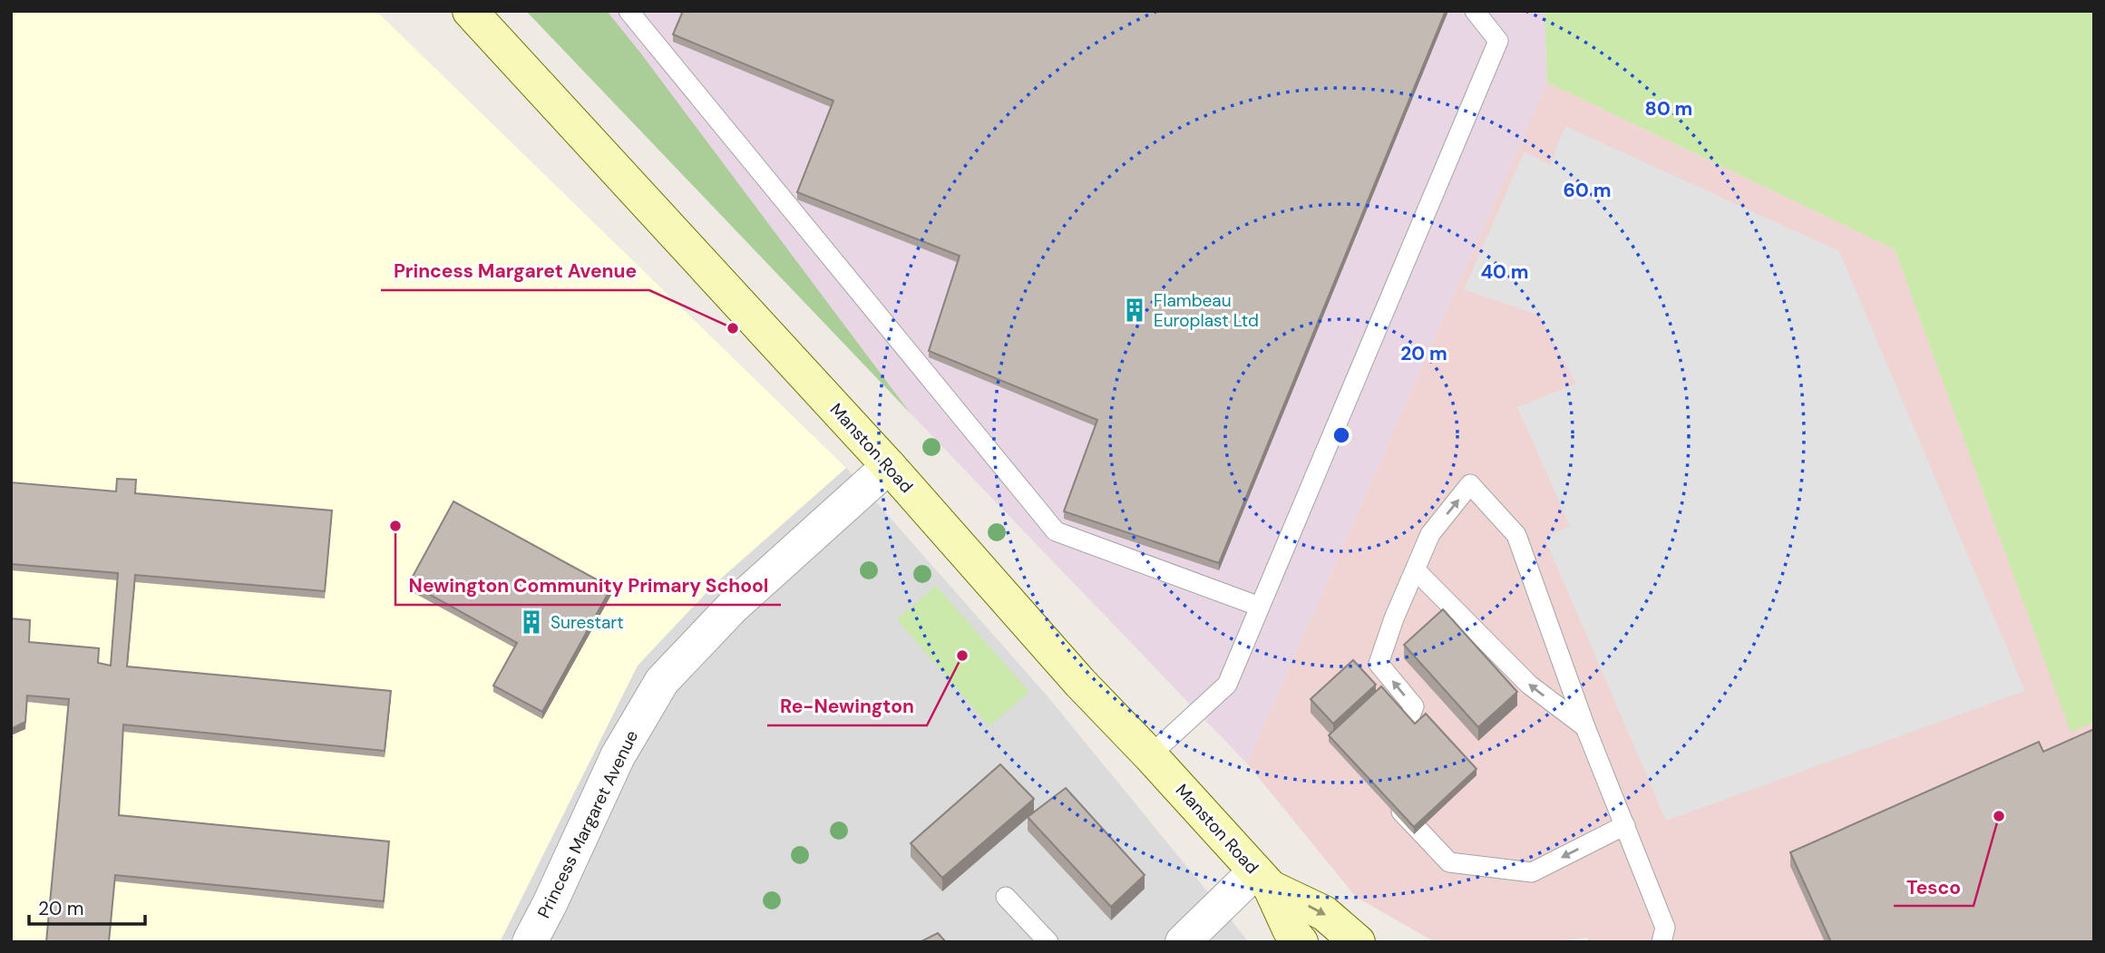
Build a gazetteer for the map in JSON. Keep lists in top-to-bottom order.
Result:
{
  "streets": {
    "main road": ["Manston Road"],
    "street": ["Princess Margaret Avenue"]
  },
  "crossings": [
    ["Manston Road", "Princess Margaret Avenue"]
  ],
  "places": {
    "building": ["Flambeau Europlast Ltd", "Surestart"],
    "other": [
      "Princess Margaret Avenue",
      "Newington Community Primary School",
      "Re-Newington",
      "Tesco"
    ]
  },
  "scale_bar": "20 m",
  "rings": [
    "80 m",
    "60 m",
    "40 m",
    "20 m"
  ]
}
